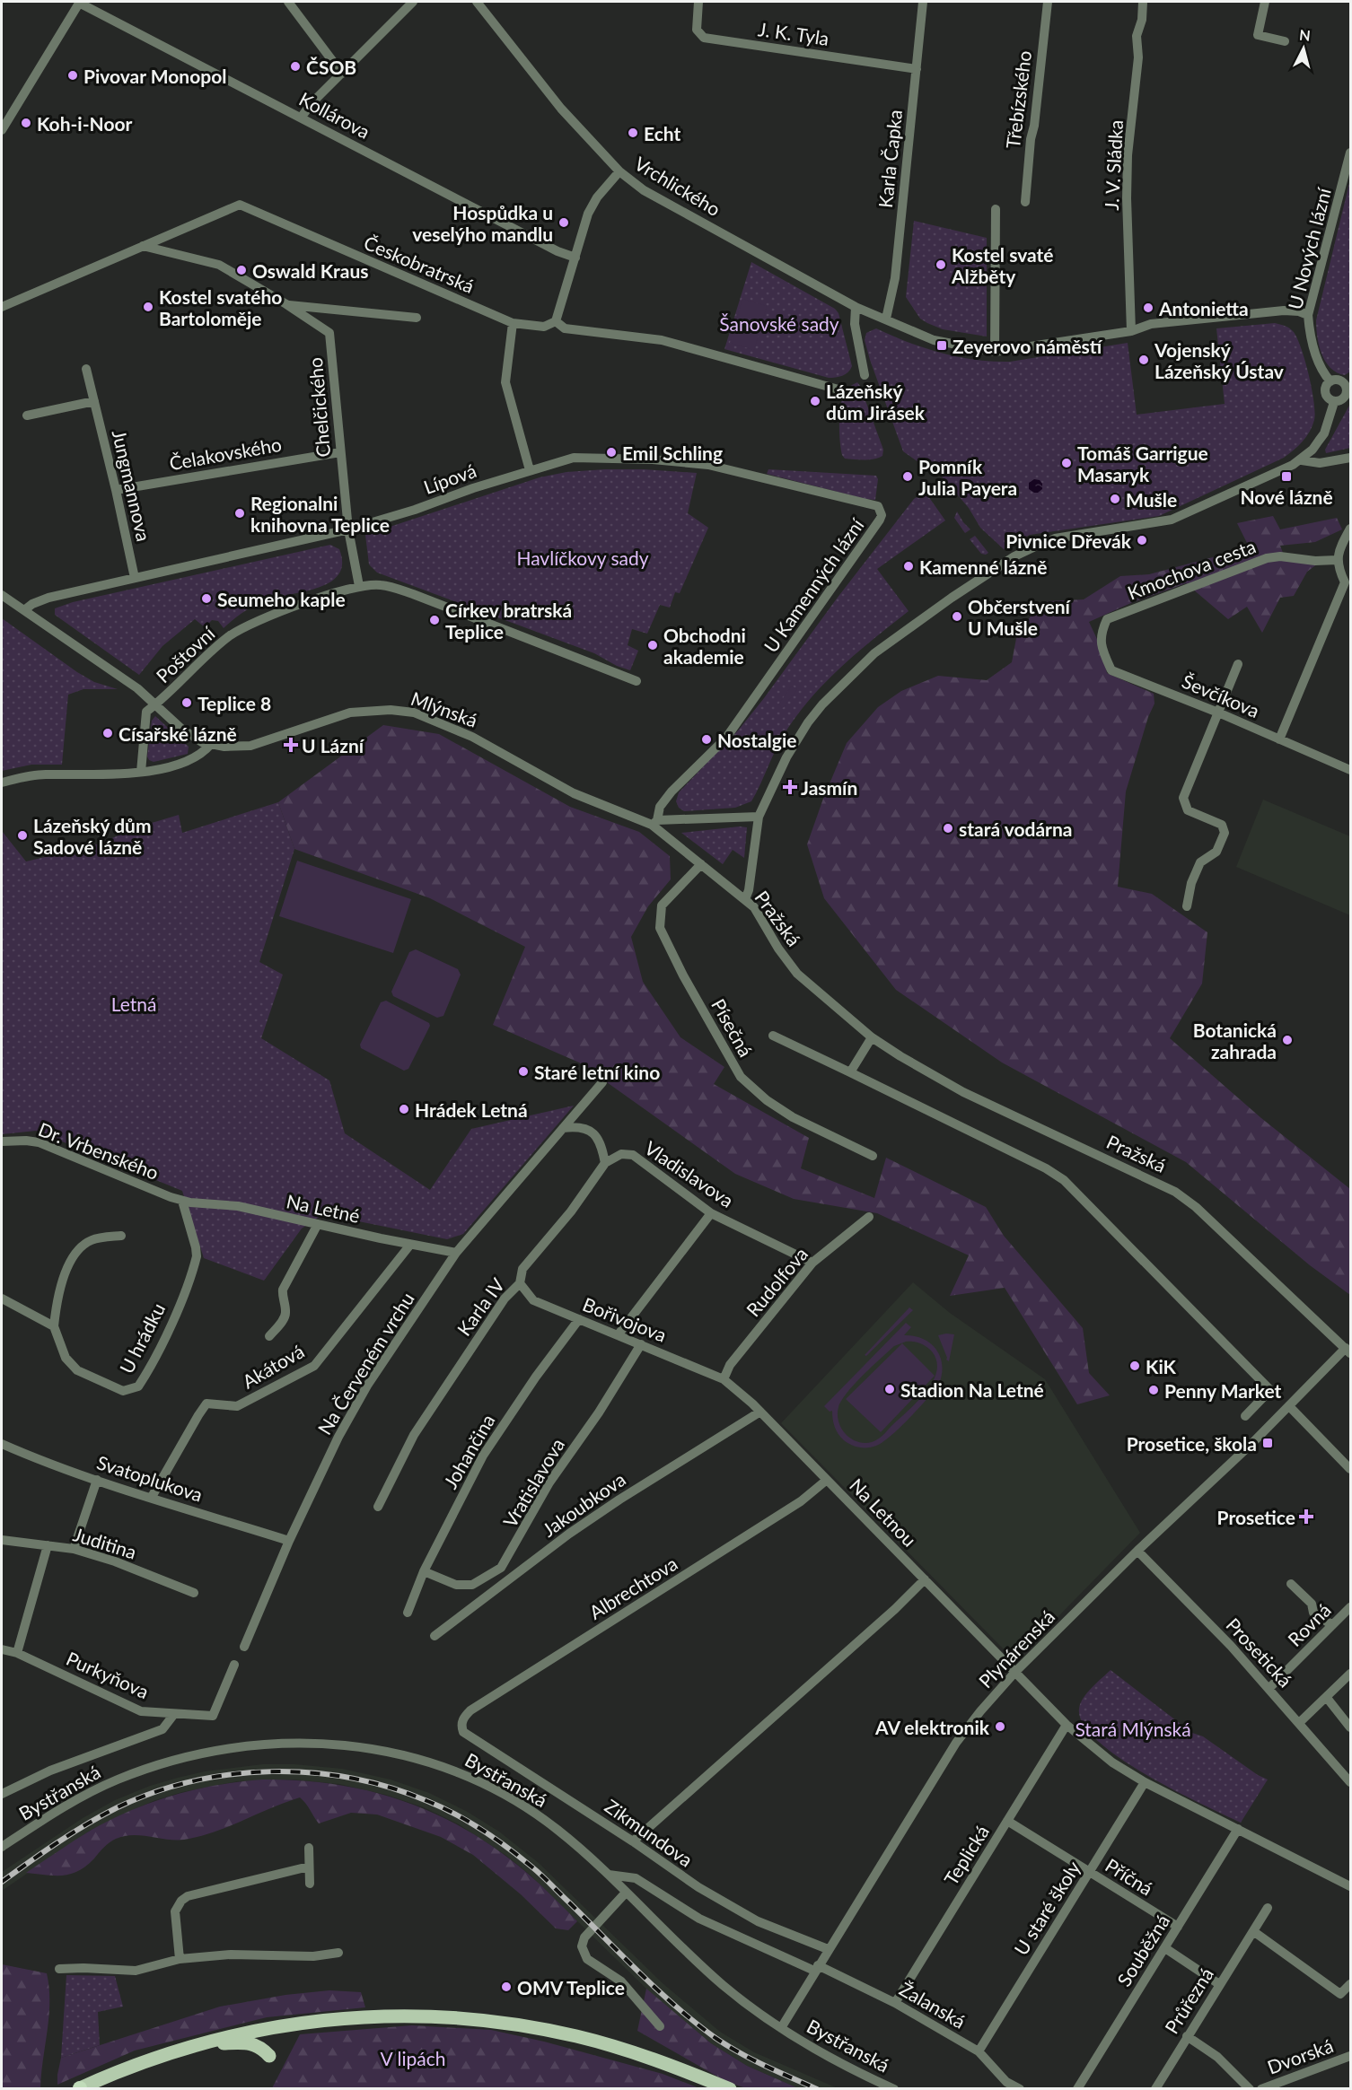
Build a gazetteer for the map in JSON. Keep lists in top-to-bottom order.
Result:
{
  "streets": {
    "street": [
      "J. K. Tyla",
      "Třebízského",
      "Kollárova",
      "Karla Čapka",
      "J. V. Sládka",
      "Vrchlického",
      "U Nových lázní",
      "Českobratrská",
      "Chelčického",
      "Čelakovského",
      "Lípová",
      "Jungmannova",
      "Kmochova cesta",
      "U Kamenných lázní",
      "Poštovní",
      "Ševčíkova",
      "Mlýnská",
      "Pražská",
      "Písečná",
      "Dr. Vrbenského",
      "Vladislavova",
      "Na Letné",
      "Rudolfova",
      "Karla IV",
      "Bořivojova",
      "U hrádku",
      "Na Červeném vrchu",
      "Akátová",
      "Johančina",
      "Svatoplukova",
      "Vratislavova",
      "Jakoubkova",
      "Na Letnou",
      "Juditina",
      "Albrechtova",
      "Rovná",
      "Plynárenská",
      "Prosetická",
      "Purkyňova",
      "Bystřanská",
      "Zikmundova",
      "Teplická",
      "Příčná",
      "U staré školy",
      "Souběžná",
      "Průřezná",
      "Žalanská",
      "Dvorská"
    ]
  },
  "crossings": [
    ["J. K. Tyla", "Karla Čapka"],
    ["Karla Čapka", "Vrchlického"],
    ["J. V. Sládka", "Vrchlického"],
    ["Vrchlického", "U Nových lázní"],
    ["Českobratrská", "Chelčického"],
    ["Chelčického", "Čelakovského"],
    ["Chelčického", "Lípová"],
    ["Čelakovského", "Jungmannova"],
    ["Lípová", "Jungmannova"],
    ["Lípová", "U Kamenných lázní"],
    ["Kmochova cesta", "Ševčíkova"],
    ["U Kamenných lázní", "Mlýnská"],
    ["U Kamenných lázní", "Pražská"],
    ["Mlýnská", "Pražská"],
    ["Pražská", "Písečná"],
    ["Pražská", "Plynárenská"],
    ["Dr. Vrbenského", "Na Letné"],
    ["Dr. Vrbenského", "U hrádku"],
    ["Vladislavova", "Rudolfova"],
    ["Vladislavova", "Karla IV"],
    ["Na Letné", "U hrádku"],
    ["Na Letné", "Na Červeném vrchu"],
    ["Na Letné", "Akátová"],
    ["Rudolfova", "Bořivojova"],
    ["Rudolfova", "Na Letnou"],
    ["Karla IV", "Bořivojova"],
    ["Bořivojova", "Johančina"],
    ["Bořivojova", "Vratislavova"],
    ["Bořivojova", "Na Letnou"],
    ["Na Červeném vrchu", "Svatoplukova"],
    ["Akátová", "Svatoplukova"],
    ["Johančina", "Vratislavova"],
    ["Jakoubkova", "Na Letnou"],
    ["Na Letnou", "Albrechtova"],
    ["Na Letnou", "Plynárenská"],
    ["Albrechtova", "Zikmundova"],
    ["Rovná", "Prosetická"],
    ["Plynárenská", "Prosetická"],
    ["Plynárenská", "Bystřanská"],
    ["Plynárenská", "Zikmundova"],
    ["Plynárenská", "Žalanská"],
    ["Bystřanská", "Žalanská"],
    ["Teplická", "Příčná"],
    ["Teplická", "Žalanská"],
    ["Příčná", "U staré školy"],
    ["Příčná", "Souběžná"],
    ["U staré školy", "Žalanská"]
  ],
  "parks": [
    "Šanovské sady",
    "Havlíčkovy sady",
    "Letná",
    "Stará Mlýnská",
    "V lipách"
  ],
  "places": {
    "other": [
      "ČSOB",
      "Pivovar Monopol",
      "Koh-i-Noor",
      "Echt",
      "Hospůdka u veselýho mandlu",
      "Kostel svaté Alžběty",
      "Oswald Kraus",
      "Kostel svatého Bartoloměje",
      "Antonietta",
      "Vojenský Lázeňský Ústav",
      "Lázeňský dům Jirásek",
      "Emil Schling",
      "Tomáš Garrigue Masaryk",
      "Pomník Julia Payera",
      "Mušle",
      "Regionalni knihovna Teplice",
      "Pivnice Dřevák",
      "Kamenné lázně",
      "Seumeho kaple",
      "Občerstvení U Mušle",
      "Církev bratrská Teplice",
      "Obchodni akademie",
      "Teplice 8",
      "Císařské lázně",
      "Nostalgie",
      "stará vodárna",
      "Lázeňský dům Sadové lázně",
      "Botanická zahrada",
      "Staré letní kino",
      "Hrádek Letná",
      "KiK",
      "Stadion Na Letné",
      "Penny Market",
      "AV elektronik",
      "OMV Teplice"
    ],
    "transit": ["Zeyerovo náměstí", "Nové lázně", "Prosetice, škola"],
    "health": ["U Lázní", "Jasmín", "Prosetice"]
  },
  "north": "top"
}
